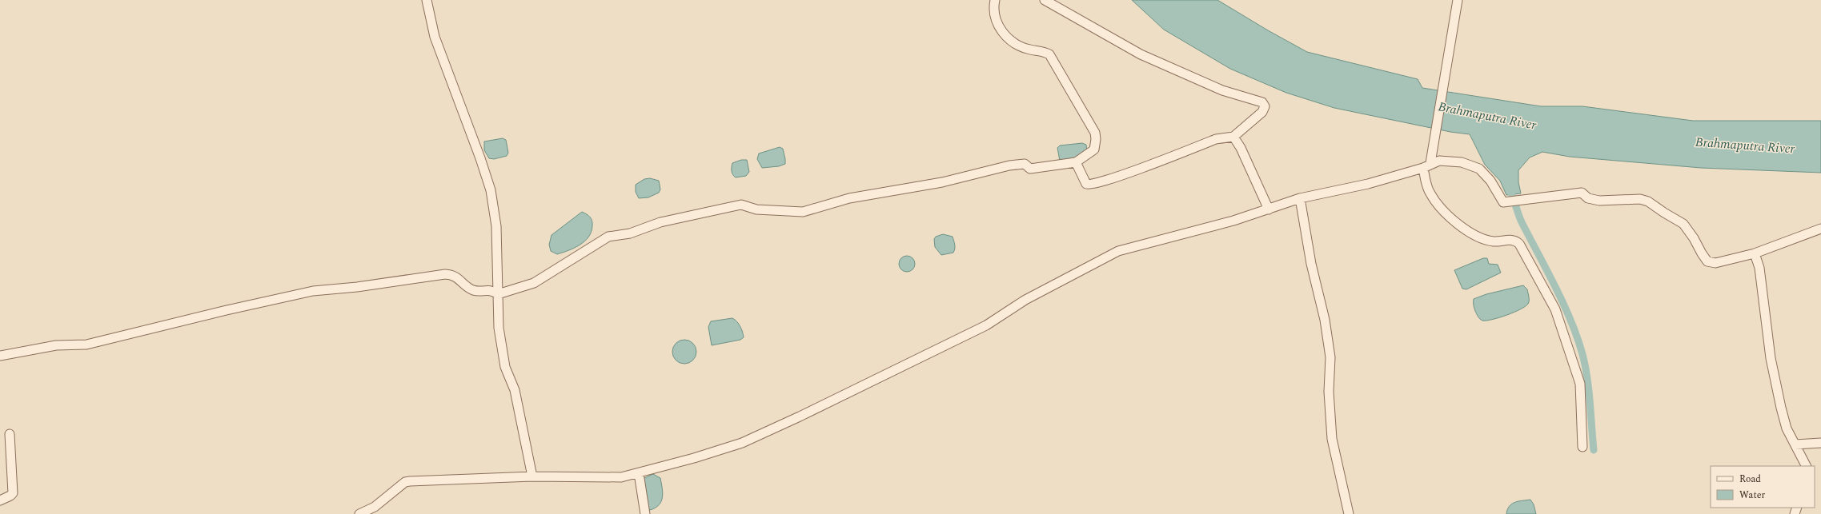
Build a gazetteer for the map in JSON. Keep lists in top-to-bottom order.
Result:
{
  "water": ["Brahmaputra River"],
  "legend": ["Road", "Water"]
}
